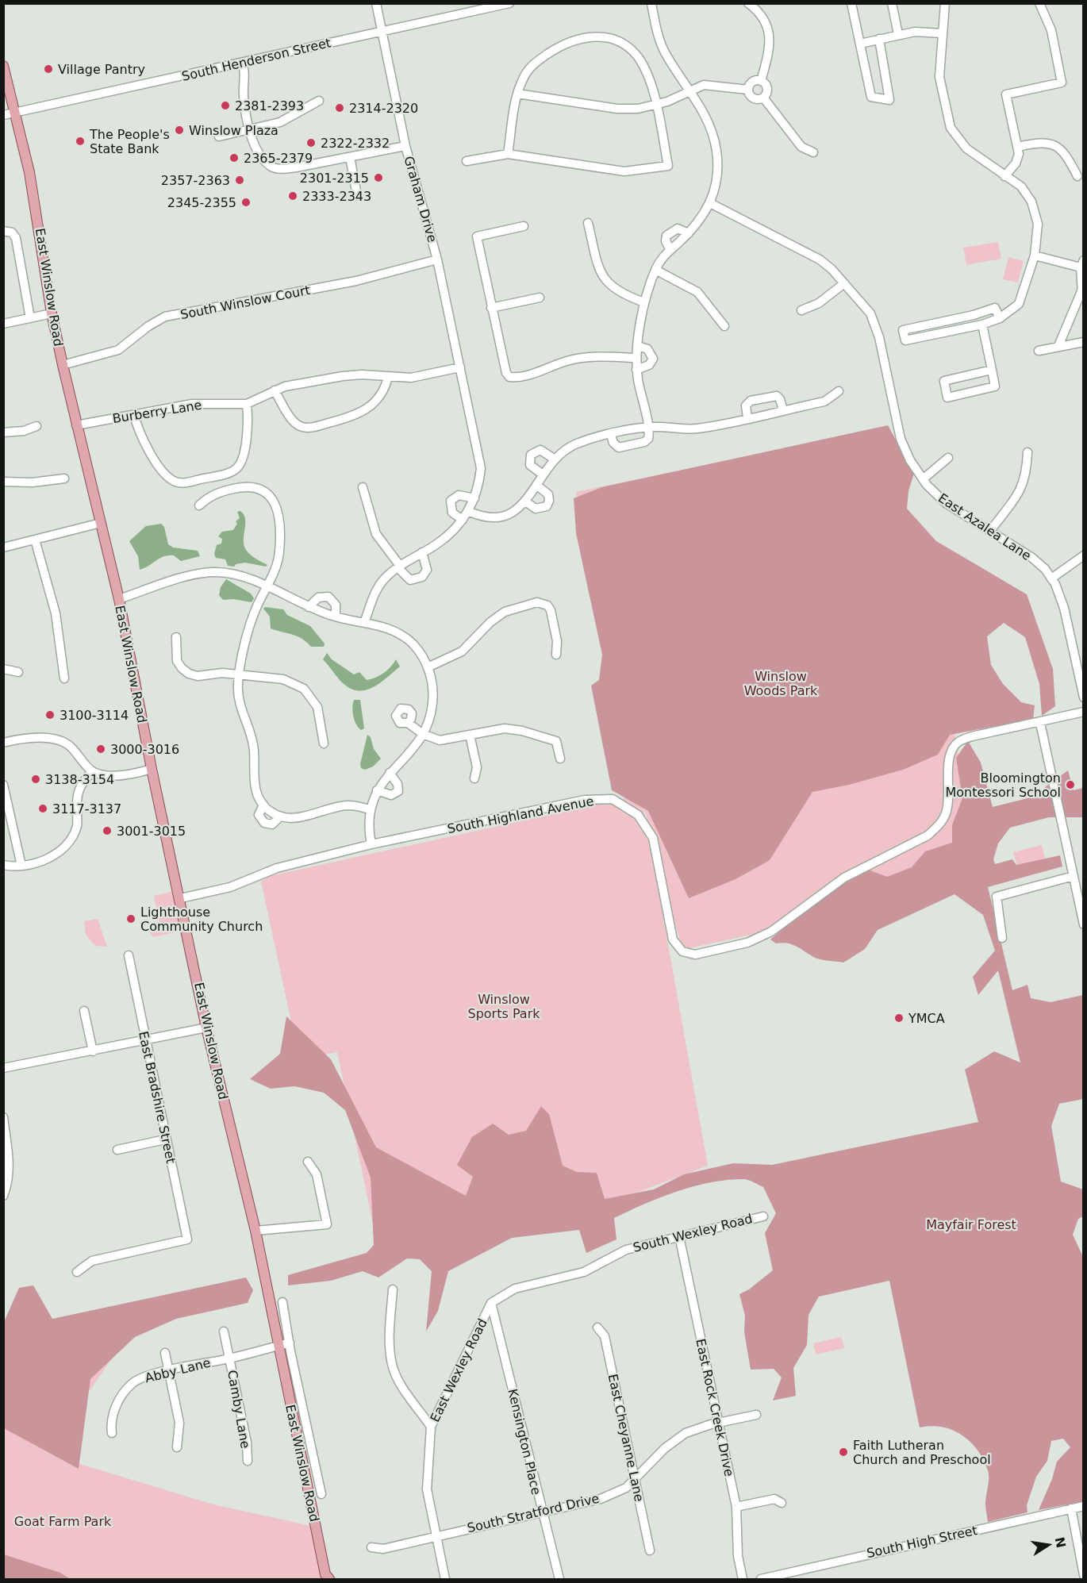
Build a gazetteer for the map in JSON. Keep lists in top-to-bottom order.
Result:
{
  "streets": {
    "main road": ["East Winslow Road"],
    "street": [
      "South Henderson Street",
      "Graham Drive",
      "South Winslow Court",
      "Burberry Lane",
      "East Azalea Lane",
      "South Highland Avenue",
      "East Bradshire Street",
      "South Wexley Road",
      "Abby Lane",
      "East Wexley Road",
      "East Rock Creek Drive",
      "Camby Lane",
      "East Cheyanne Lane",
      "Kensington Place",
      "South Stratford Drive",
      "South High Street"
    ]
  },
  "crossings": [
    ["South Henderson Street", "Graham Drive"],
    ["South Henderson Street", "East Winslow Road"],
    ["Graham Drive", "South Winslow Court"],
    ["Graham Drive", "Burberry Lane"],
    ["East Winslow Road", "South Winslow Court"],
    ["East Winslow Road", "Burberry Lane"],
    ["East Winslow Road", "South Highland Avenue"],
    ["East Winslow Road", "Abby Lane"],
    ["South Wexley Road", "East Wexley Road"],
    ["South Wexley Road", "East Rock Creek Drive"],
    ["South Wexley Road", "Kensington Place"],
    ["Abby Lane", "Camby Lane"],
    ["East Wexley Road", "Kensington Place"],
    ["East Wexley Road", "South Stratford Drive"],
    ["East Rock Creek Drive", "South Stratford Drive"],
    ["East Cheyanne Lane", "South Stratford Drive"],
    ["Kensington Place", "South Stratford Drive"]
  ],
  "parks": [
    "Winslow Woods Park",
    "Winslow Sports Park",
    "Mayfair Forest",
    "Goat Farm Park"
  ],
  "places": [
    "Village Pantry",
    "2381-2393",
    "2314-2320",
    "Winslow Plaza",
    "The People's State Bank",
    "2322-2332",
    "2365-2379",
    "2301-2315",
    "2357-2363",
    "2333-2343",
    "2345-2355",
    "3100-3114",
    "3000-3016",
    "3138-3154",
    "Bloomington Montessori School",
    "3117-3137",
    "3001-3015",
    "Lighthouse Community Church",
    "YMCA",
    "Faith Lutheran Church and Preschool"
  ],
  "north": "right"
}
